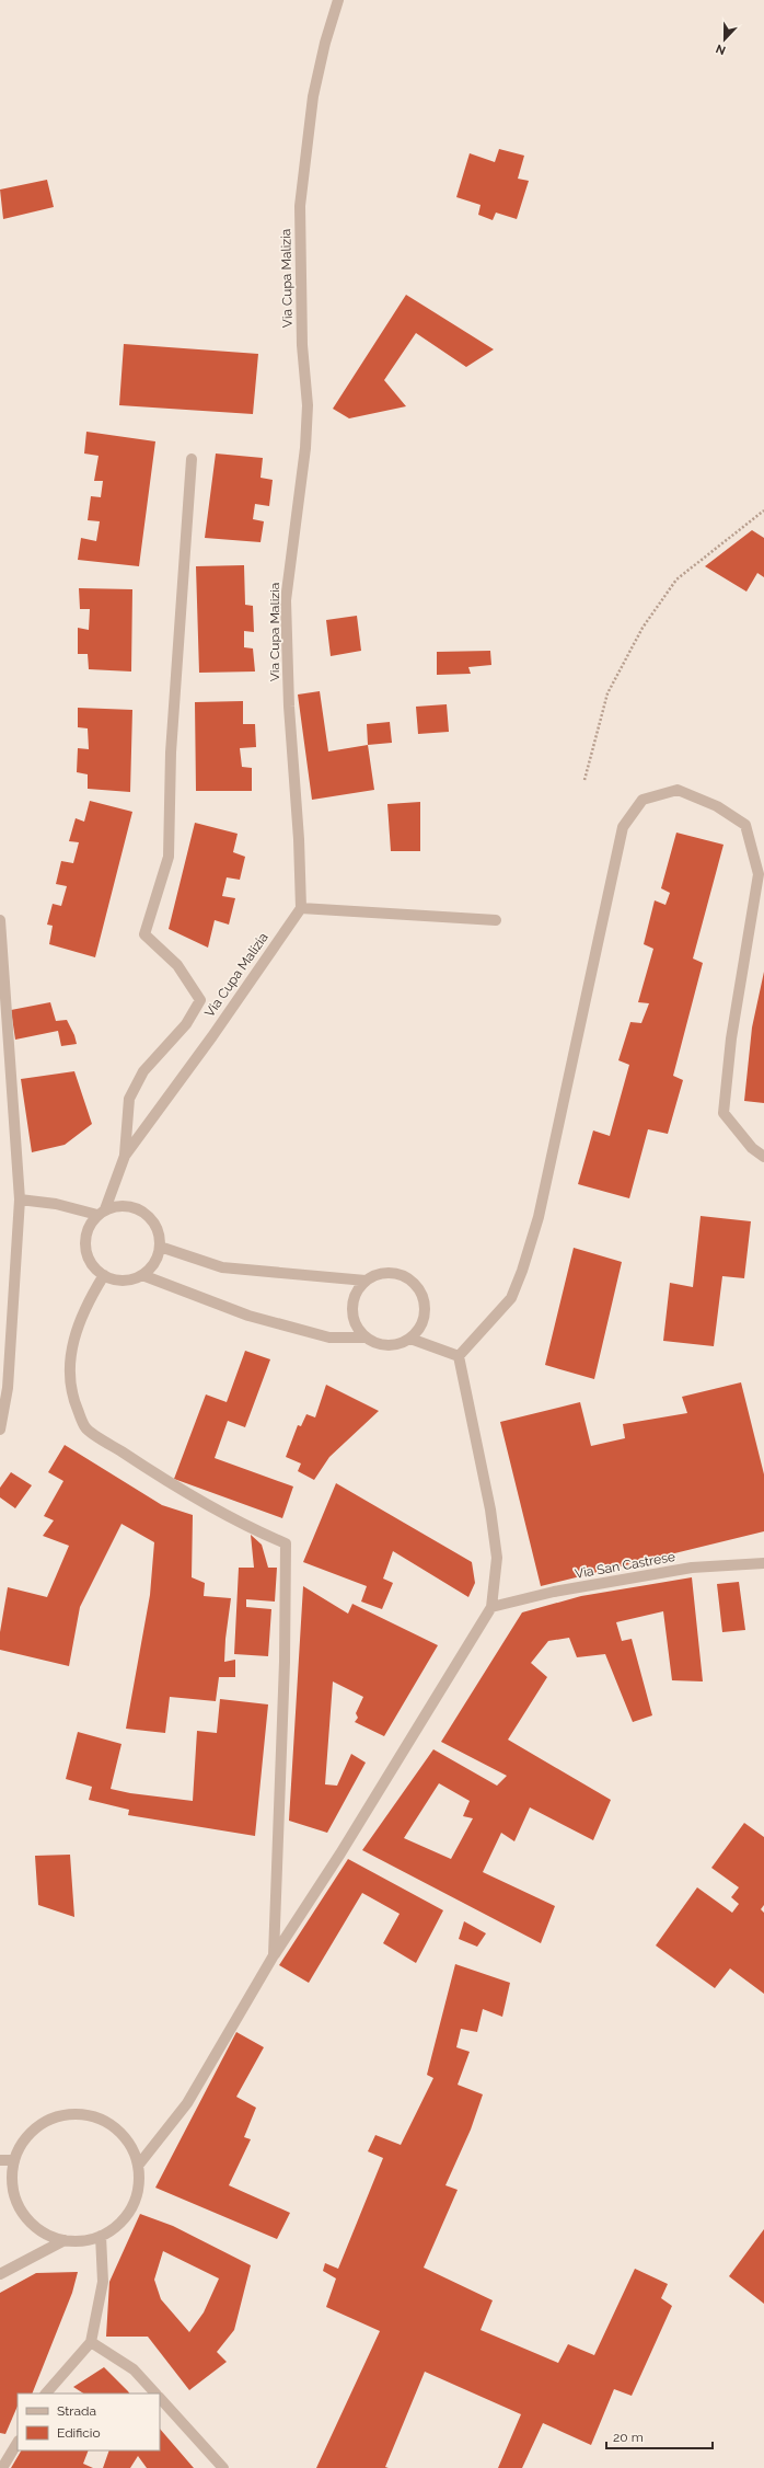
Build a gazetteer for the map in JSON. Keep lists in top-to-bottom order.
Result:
{
  "streets": {
    "street": ["Via Cupa Malizia", "Via San Castrese"]
  },
  "legend": ["Strada", "Edificio"],
  "scale_bar": "20 m",
  "north": "bottom"
}
